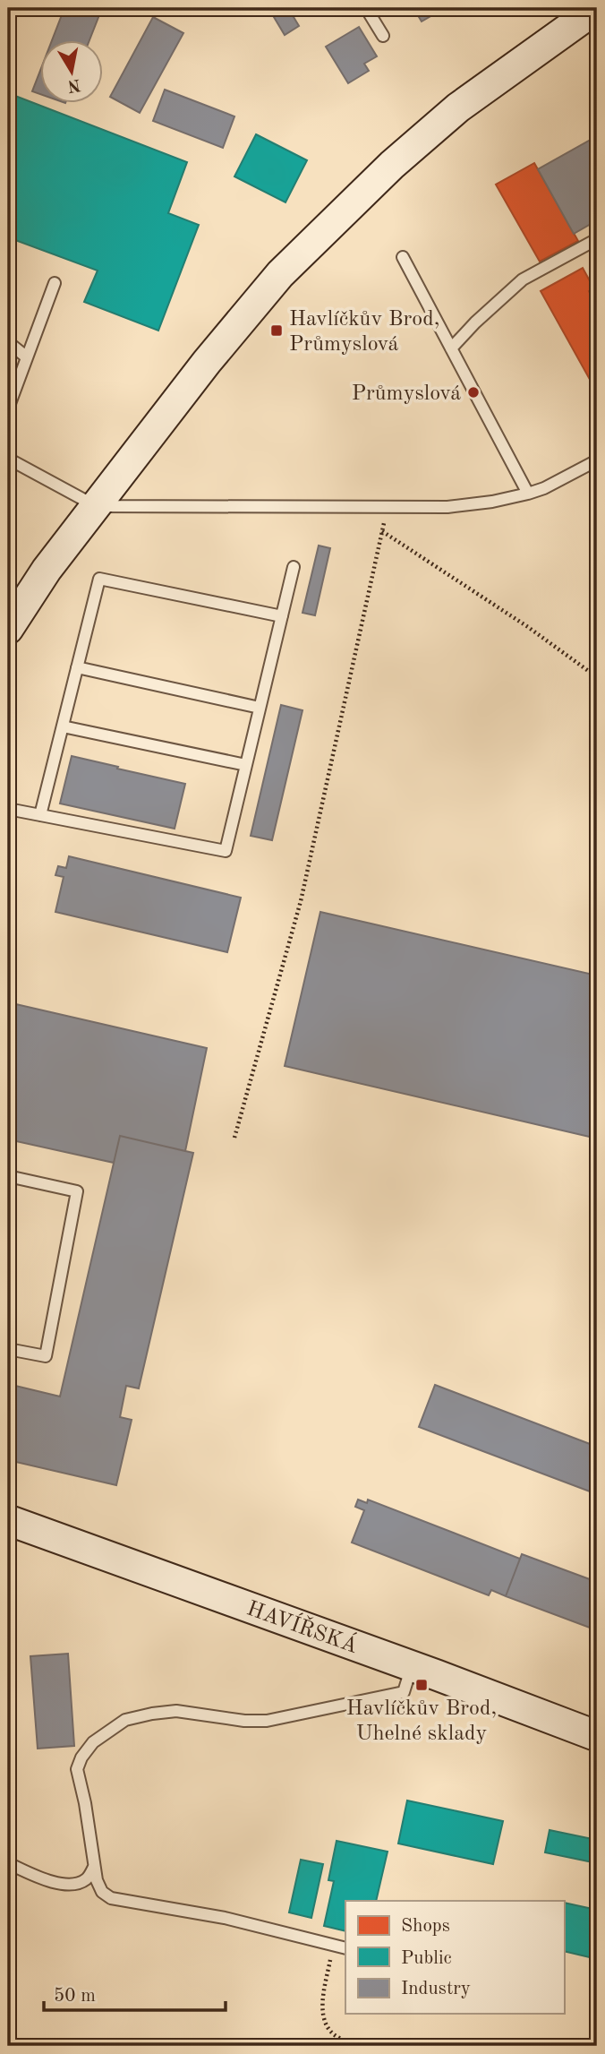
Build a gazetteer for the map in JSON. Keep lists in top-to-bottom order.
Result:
{
  "streets": {
    "street": ["HAVÍŘSKÁ"]
  },
  "places": {
    "transit": ["Havlíčkův Brod, Průmyslová", "Havlíčkův Brod, Uhelné sklady"],
    "other": ["Průmyslová"]
  },
  "legend": ["Shops", "Public", "Industry"],
  "scale_bar": "50 m",
  "north": "bottom"
}
